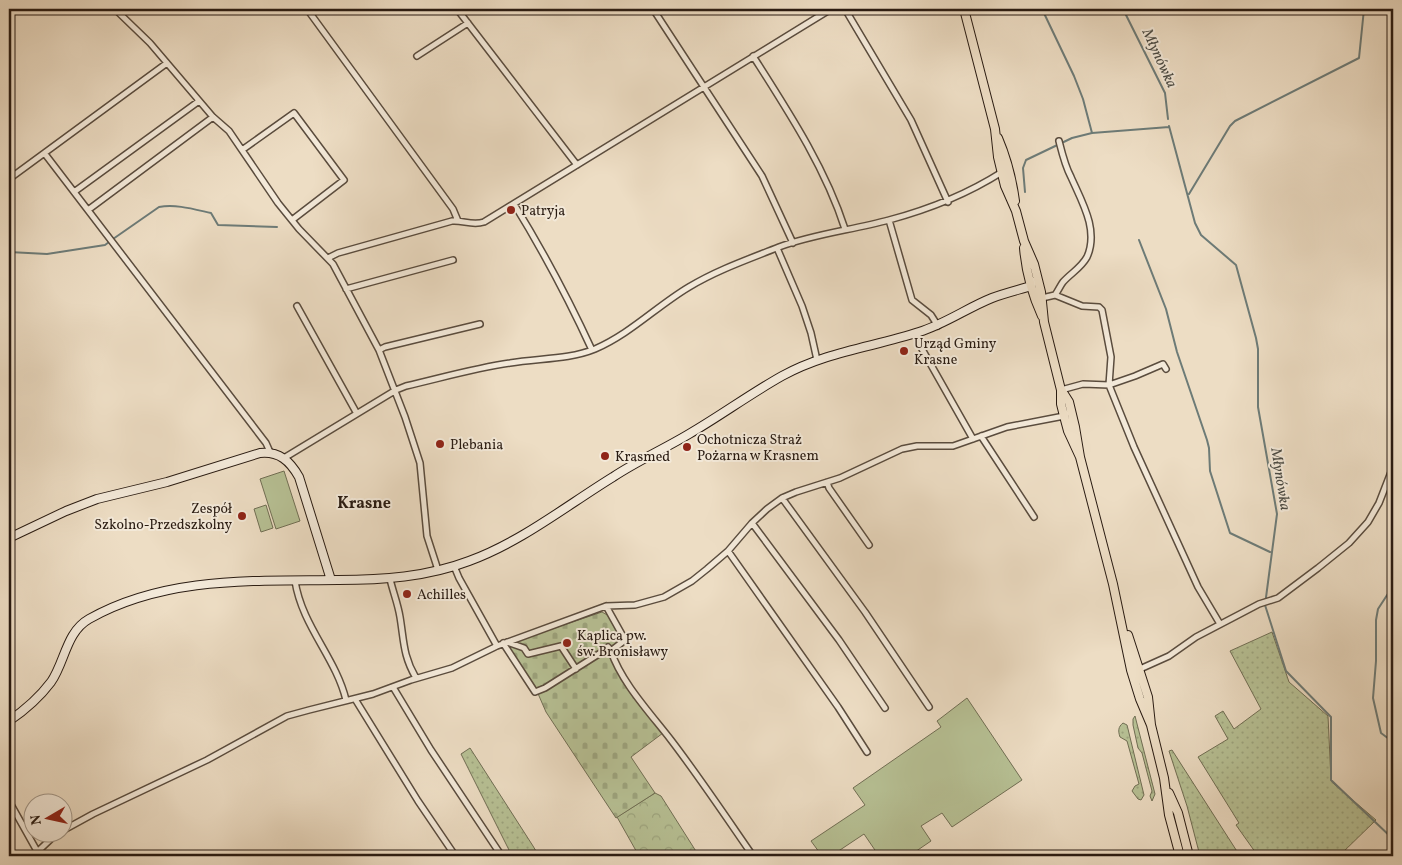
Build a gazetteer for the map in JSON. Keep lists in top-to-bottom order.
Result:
{
  "districts": ["Krasne"],
  "water": ["Młynówka"],
  "places": [
    "Patryja",
    "Urząd Gminy Krasne",
    "Plebania",
    "Ochotnicza Straż Pożarna w Krasnem",
    "Krasmed",
    "Zespół Szkolno-Przedszkolny",
    "Achilles",
    "Kaplica pw. św. Bronisławy"
  ],
  "north": "left"
}
